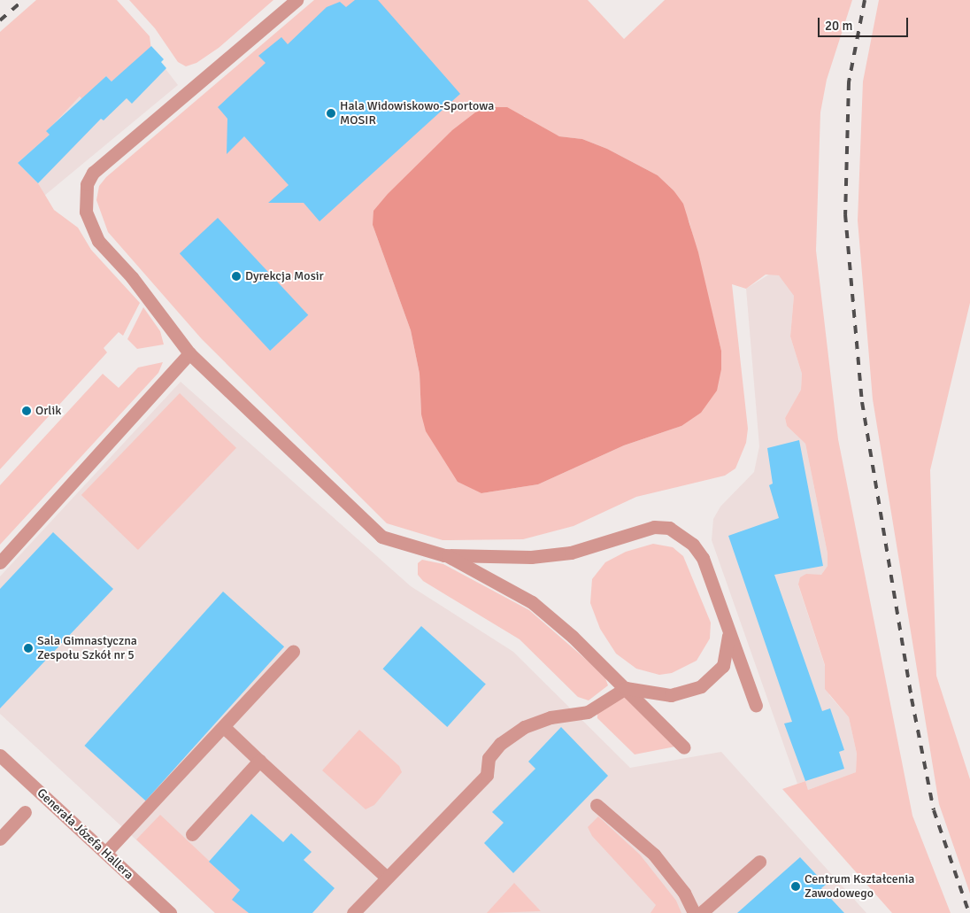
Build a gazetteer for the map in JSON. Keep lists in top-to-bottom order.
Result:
{
  "streets": {
    "street": ["Generała Józefa Hallera"]
  },
  "places": [
    "Hala Widowiskowo-Sportowa MOSIR",
    "Dyrekcja Mosir",
    "Orlik",
    "Sala Gimnastyczna Zespołu Szkół nr 5",
    "Centrum Kształcenia Zawodowego"
  ],
  "scale_bar": "20 m"
}
